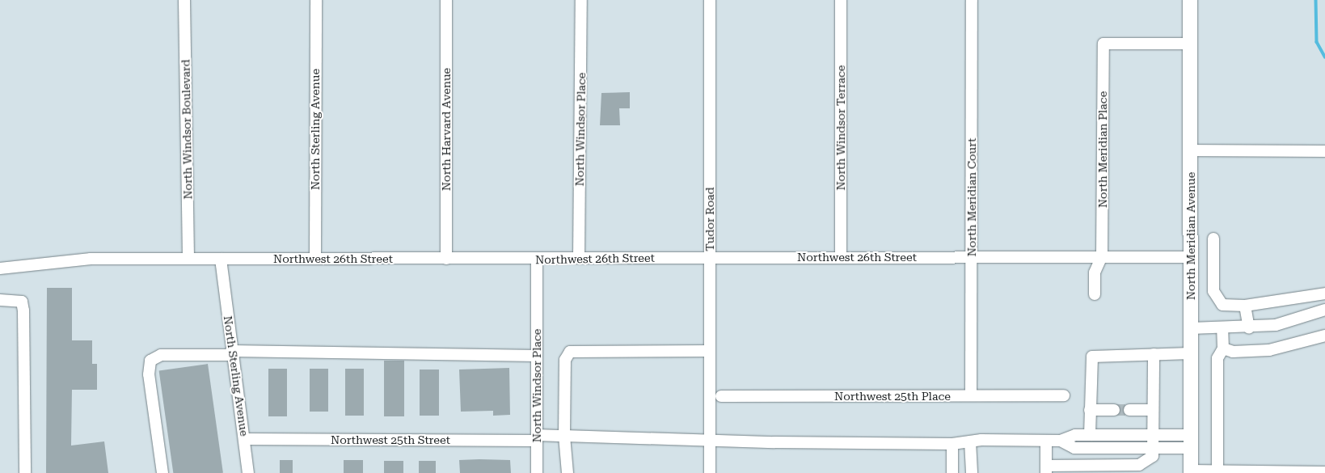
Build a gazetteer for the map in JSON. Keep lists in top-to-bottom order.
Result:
{
  "streets": {
    "main road": ["North Meridian Avenue"],
    "street": [
      "North Windsor Terrace",
      "North Windsor Boulevard",
      "North Sterling Avenue",
      "North Harvard Avenue",
      "North Windsor Place",
      "North Meridian Place",
      "North Meridian Court",
      "Tudor Road",
      "Northwest 26th Street",
      "Northwest 25th Place",
      "Northwest 25th Street"
    ]
  },
  "crossings": [
    ["North Windsor Terrace", "Northwest 26th Street"],
    ["North Windsor Boulevard", "Northwest 26th Street"],
    ["North Sterling Avenue", "Northwest 26th Street"],
    ["North Sterling Avenue", "Northwest 25th Street"],
    ["North Harvard Avenue", "Northwest 26th Street"],
    ["North Windsor Place", "Northwest 26th Street"],
    ["North Windsor Place", "Northwest 25th Street"],
    ["North Meridian Place", "North Meridian Avenue"],
    ["North Meridian Place", "Northwest 26th Street"],
    ["North Meridian Court", "Northwest 26th Street"],
    ["North Meridian Court", "Northwest 25th Place"],
    ["Tudor Road", "Northwest 26th Street"],
    ["Tudor Road", "Northwest 25th Street"],
    ["North Meridian Avenue", "Northwest 26th Street"]
  ]
}
